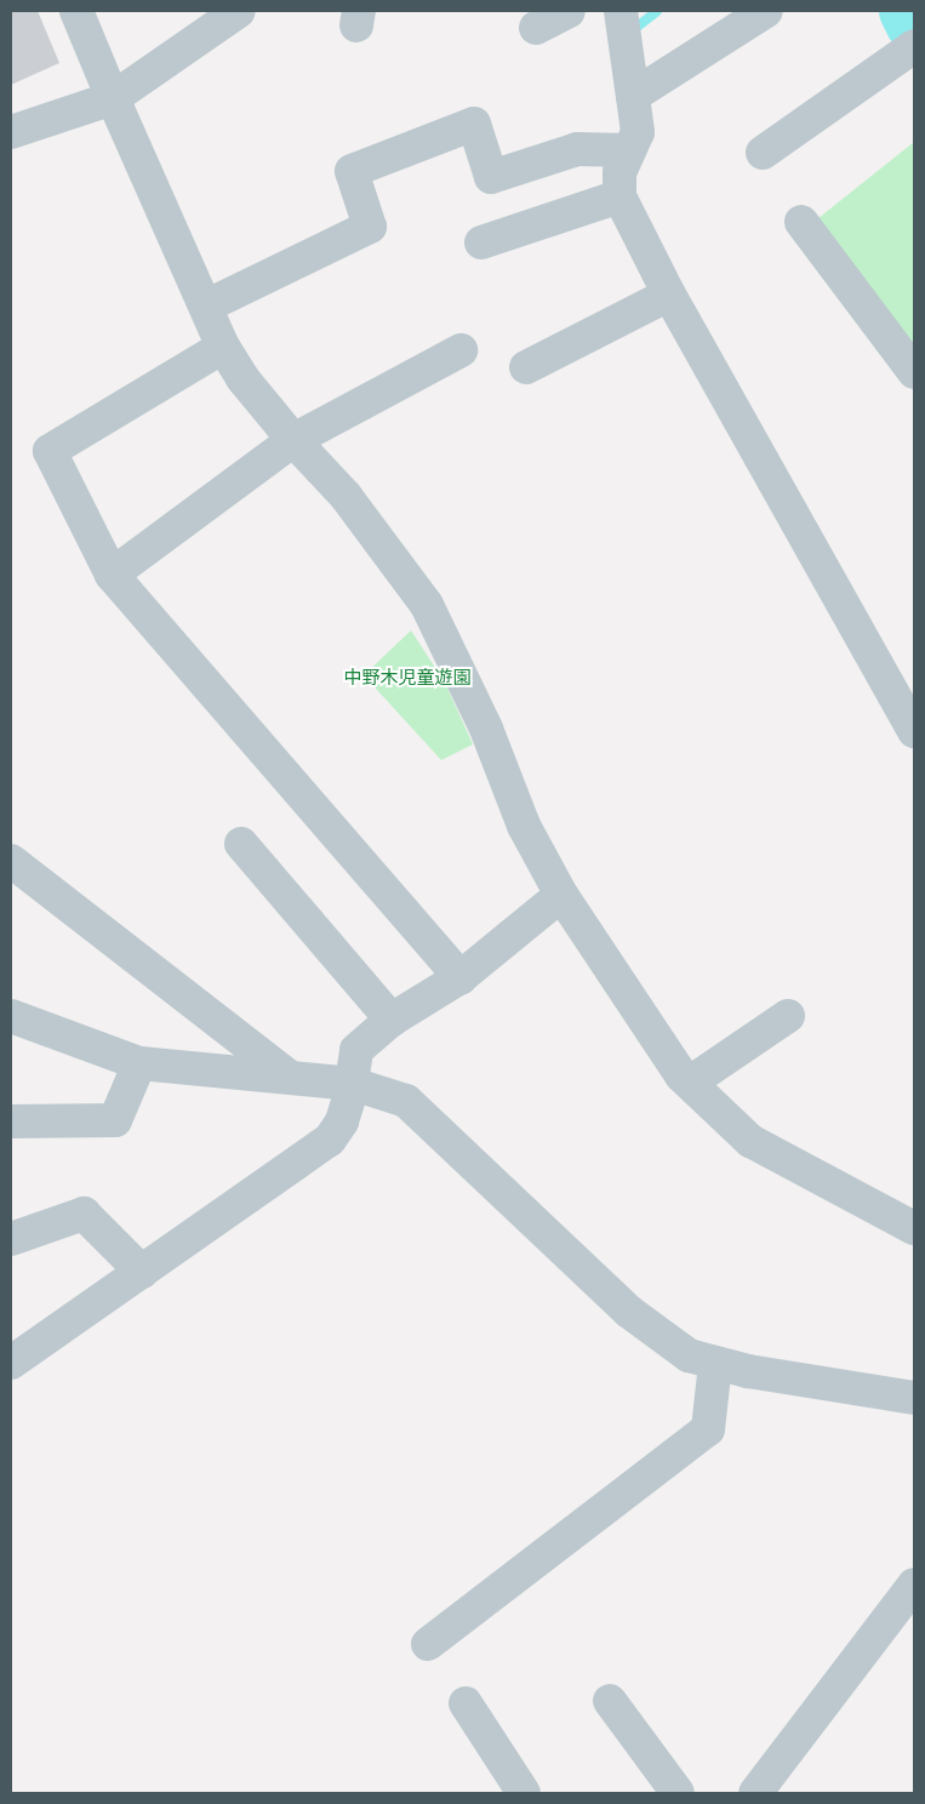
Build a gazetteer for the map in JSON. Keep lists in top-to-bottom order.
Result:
{
  "parks": ["中野木児童遊園"]
}
